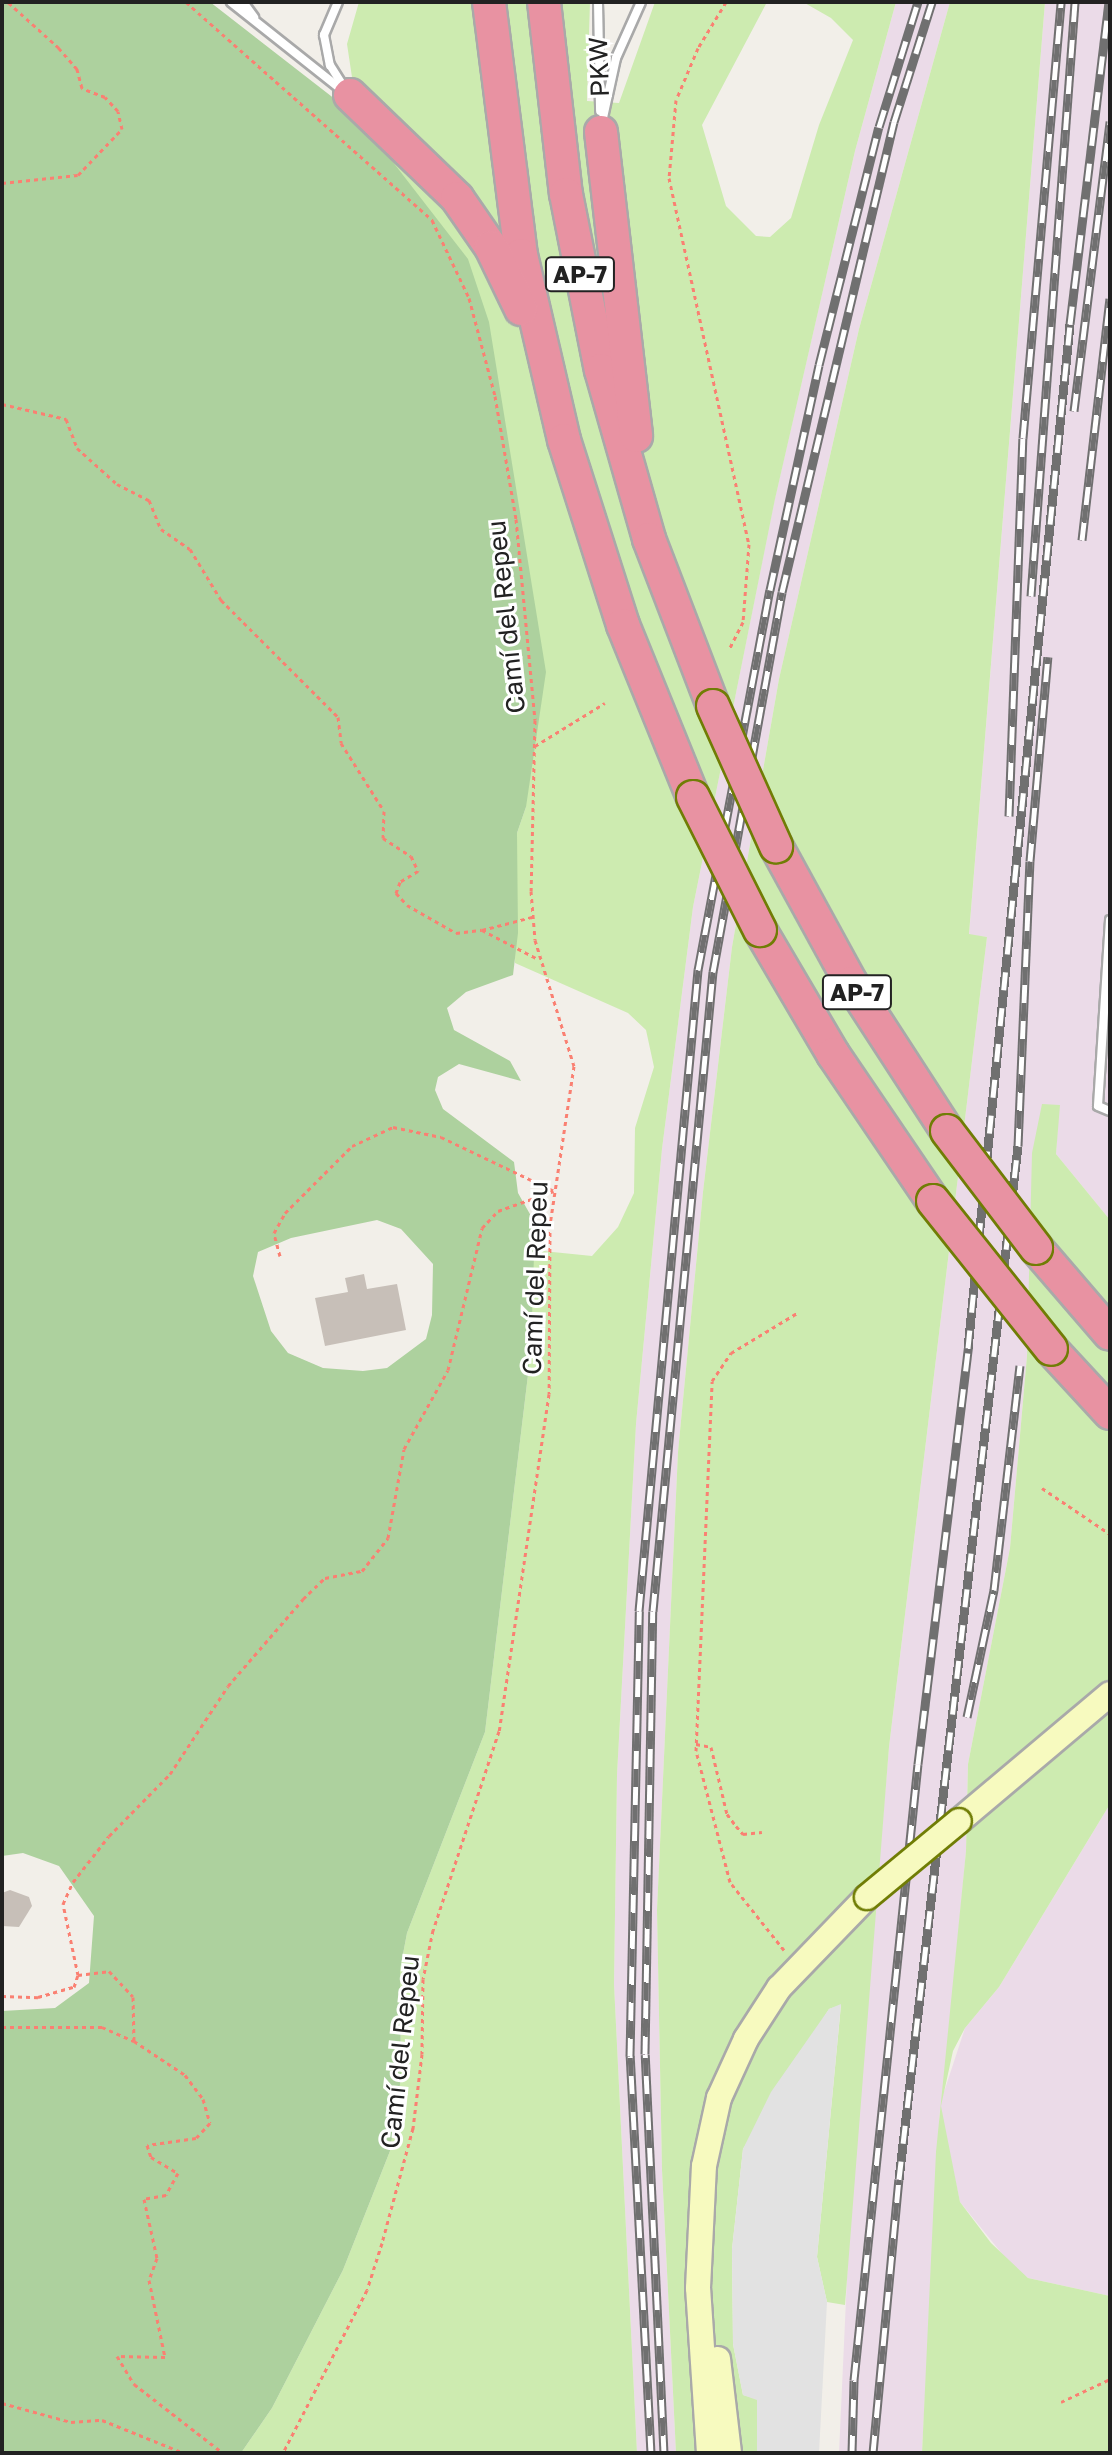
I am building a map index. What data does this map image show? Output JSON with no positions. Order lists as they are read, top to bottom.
{
  "streets": {
    "highway": ["AP-7"],
    "lane": ["PKW"],
    "path": ["Camí del Repeu"]
  }
}
